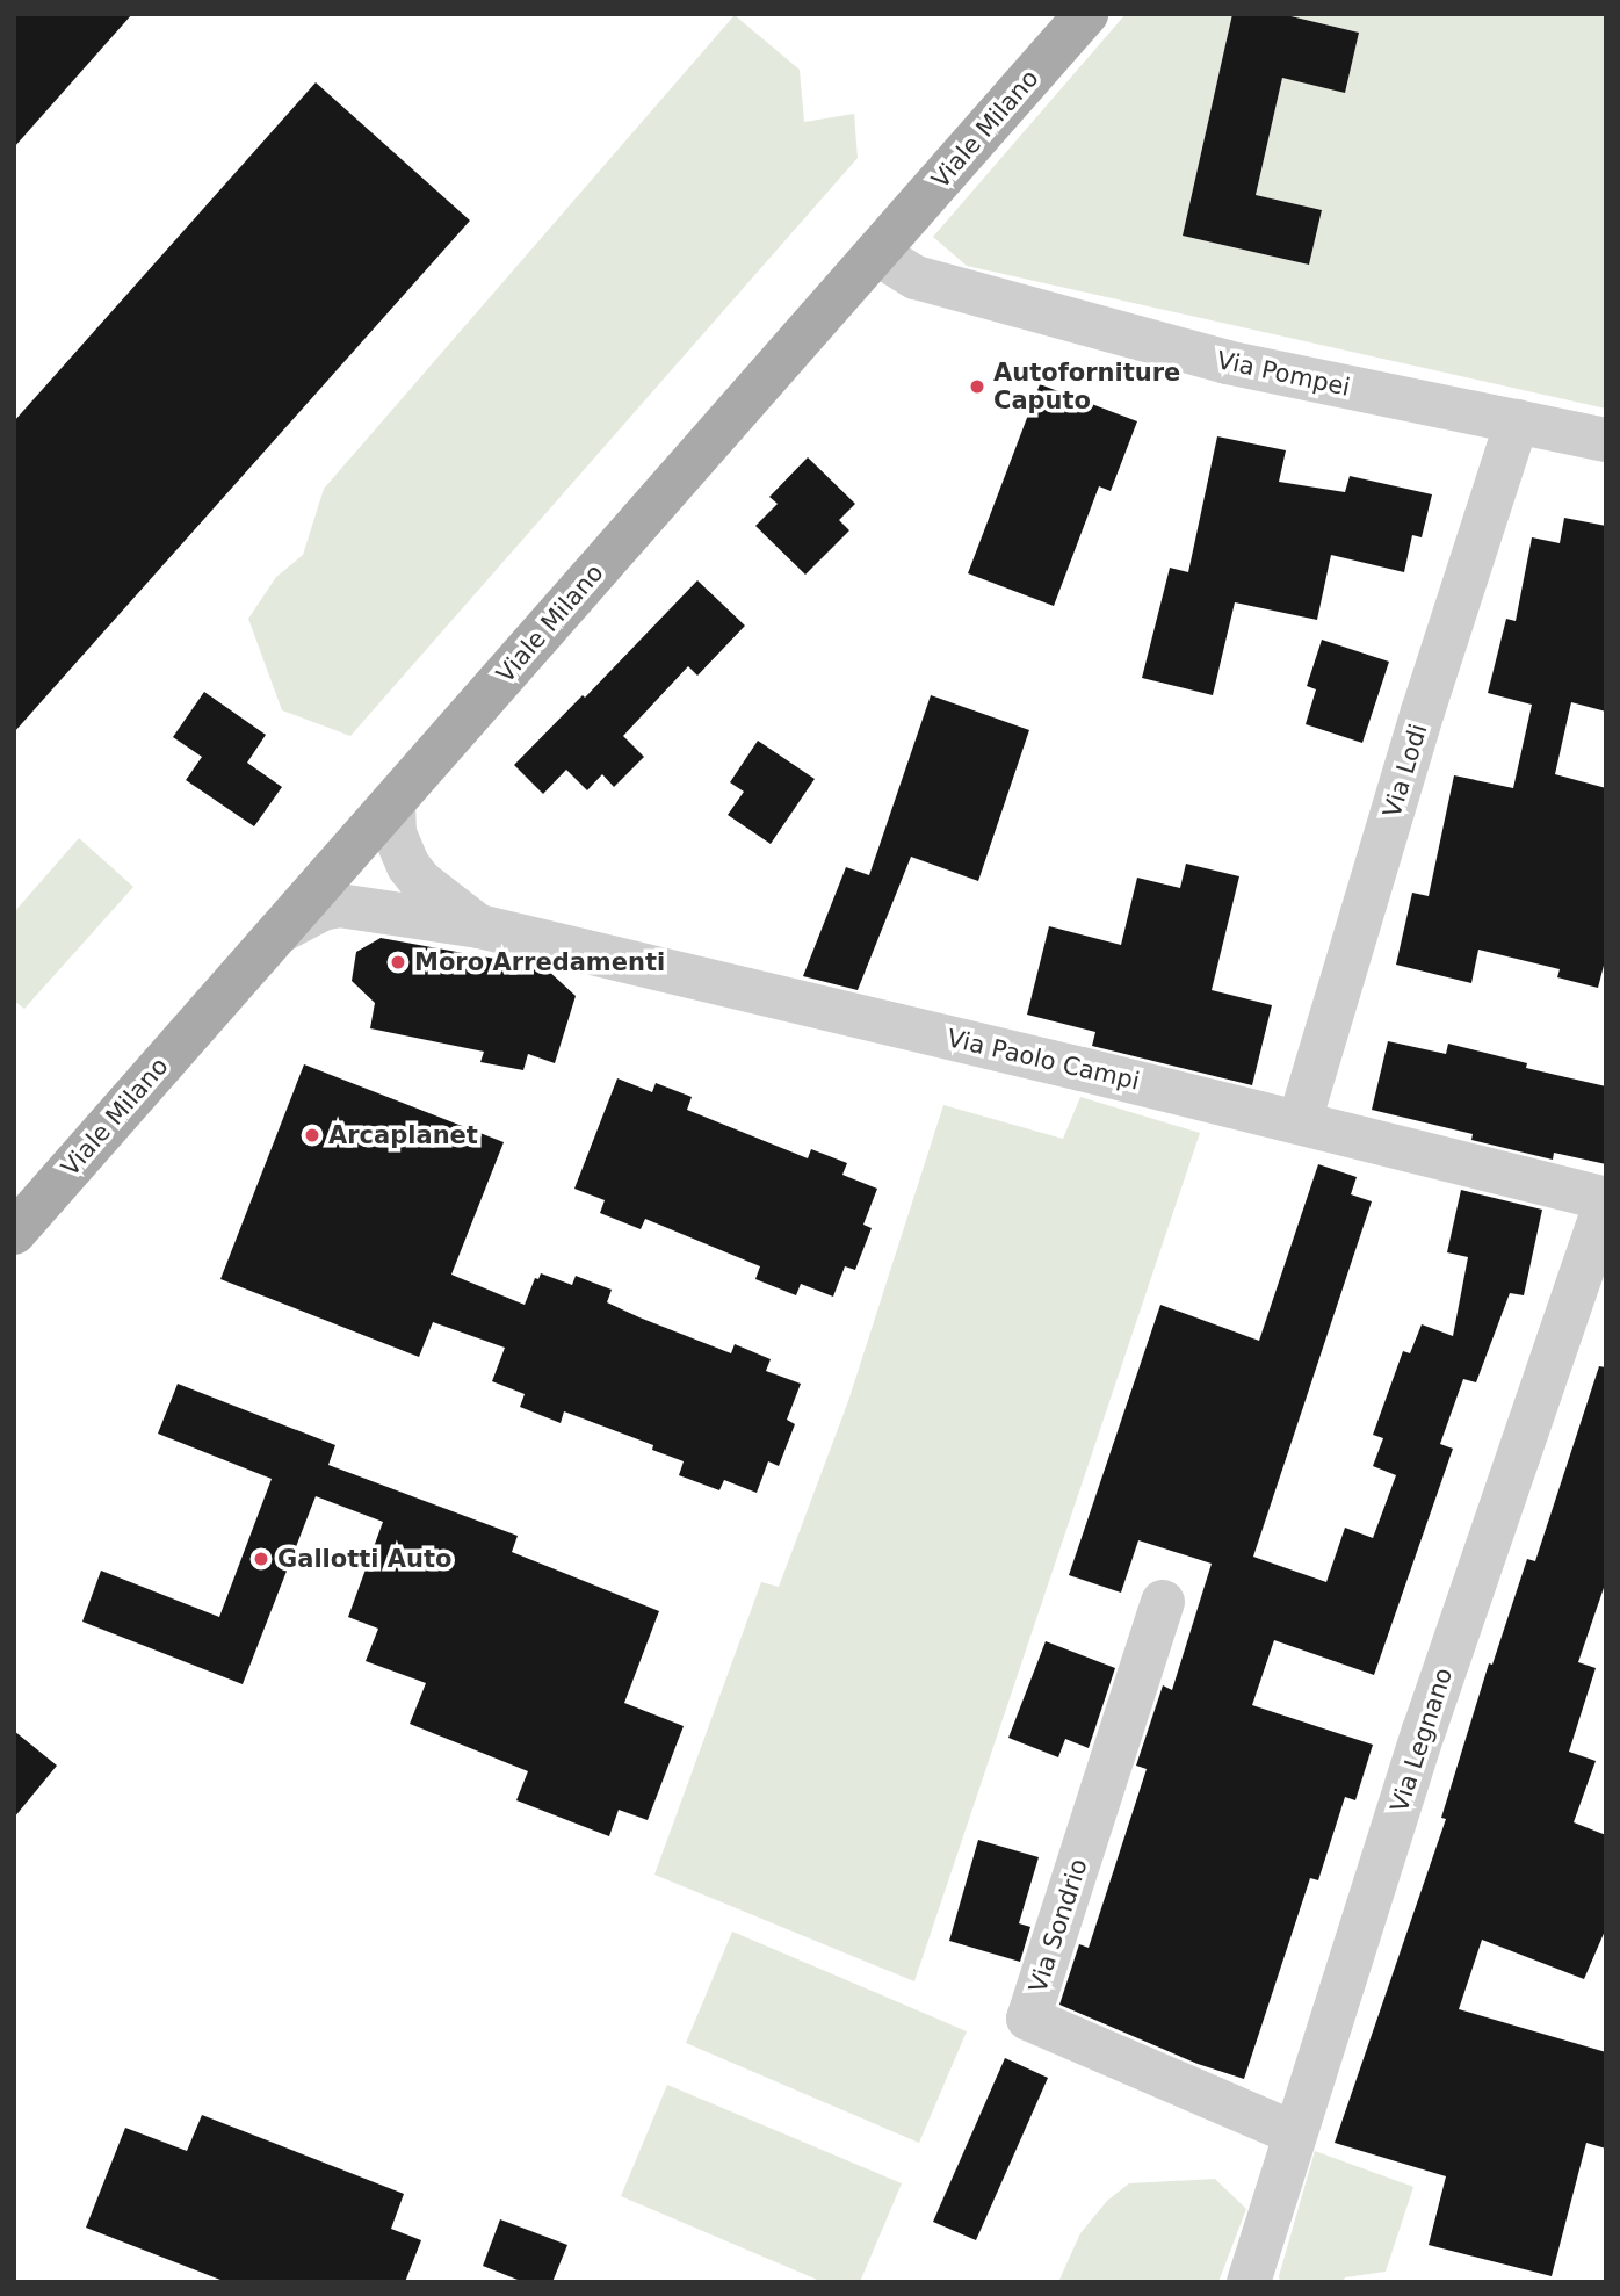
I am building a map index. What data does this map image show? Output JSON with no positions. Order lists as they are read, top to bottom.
{
  "streets": {
    "main road": ["Viale Milano"],
    "street": [
      "Via Pompei",
      "Via Lodi",
      "Via Paolo Campi",
      "Via Legnano",
      "Via Sondrio"
    ]
  },
  "crossings": [
    ["Viale Milano", "Via Pompei"],
    ["Viale Milano", "Via Paolo Campi"],
    ["Via Pompei", "Via Lodi"],
    ["Via Lodi", "Via Paolo Campi"],
    ["Via Paolo Campi", "Via Legnano"],
    ["Via Legnano", "Via Sondrio"]
  ],
  "places": [
    "Autoforniture Caputo",
    "Moro Arredamenti",
    "Arcaplanet",
    "Gallotti Auto"
  ]
}
